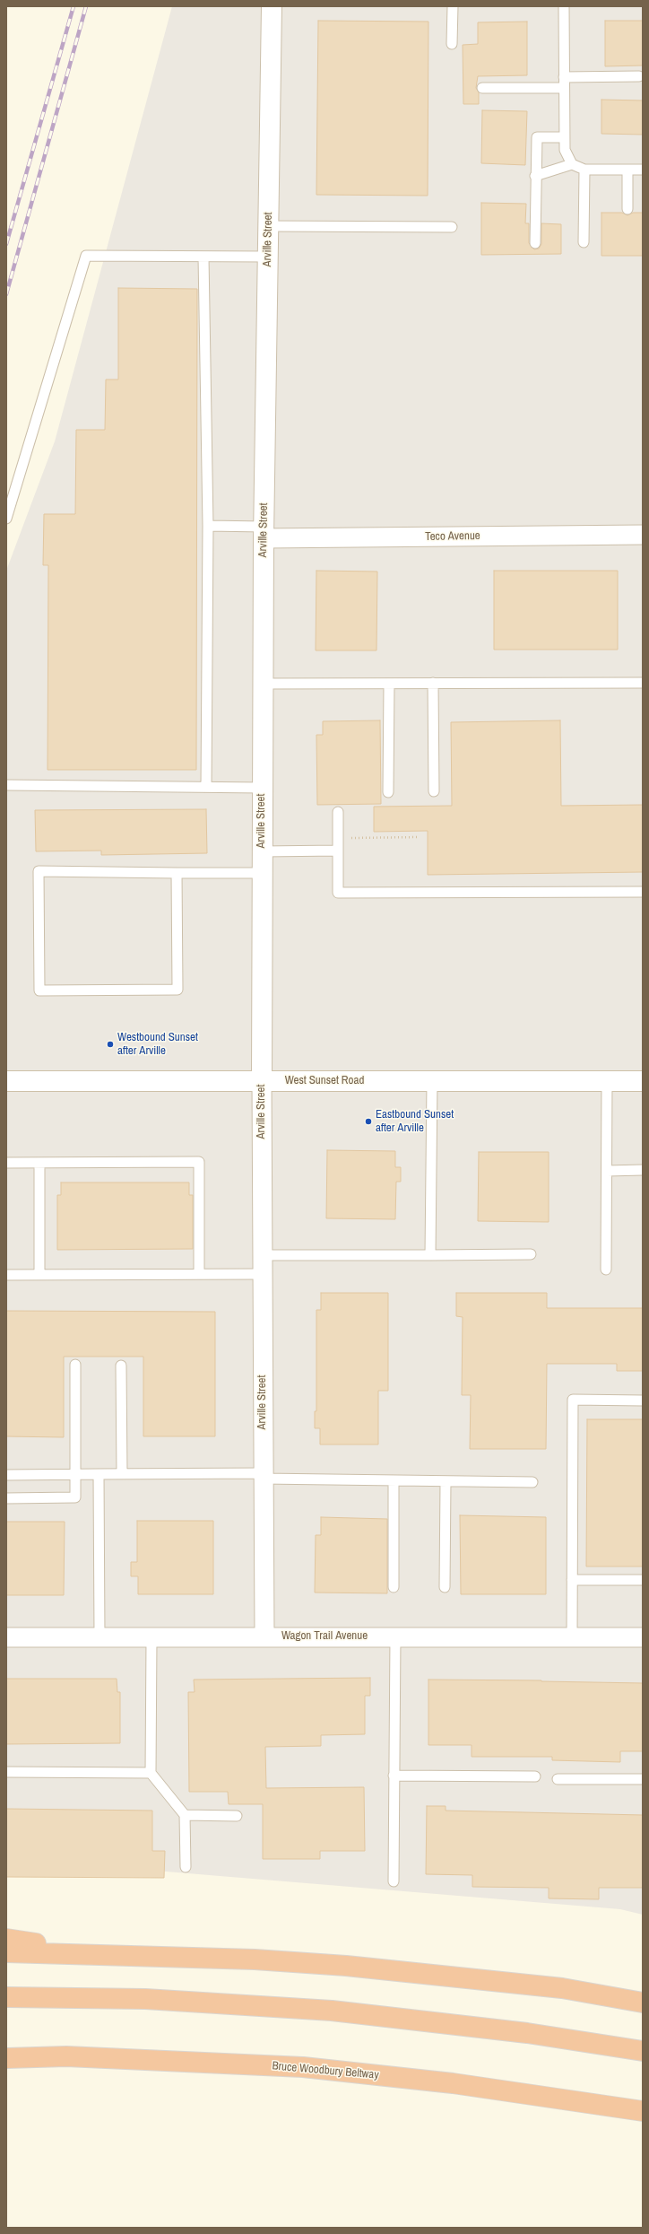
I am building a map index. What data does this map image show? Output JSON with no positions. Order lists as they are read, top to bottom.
{
  "streets": {
    "highway": ["Bruce Woodbury Beltway"],
    "street": [
      "Arville Street",
      "Teco Avenue",
      "West Sunset Road",
      "Wagon Trail Avenue"
    ]
  },
  "crossings": [
    ["Arville Street", "Teco Avenue"],
    ["Arville Street", "West Sunset Road"],
    ["Arville Street", "Wagon Trail Avenue"]
  ],
  "places": ["Westbound Sunset after Arville", "Eastbound Sunset after Arville"]
}
